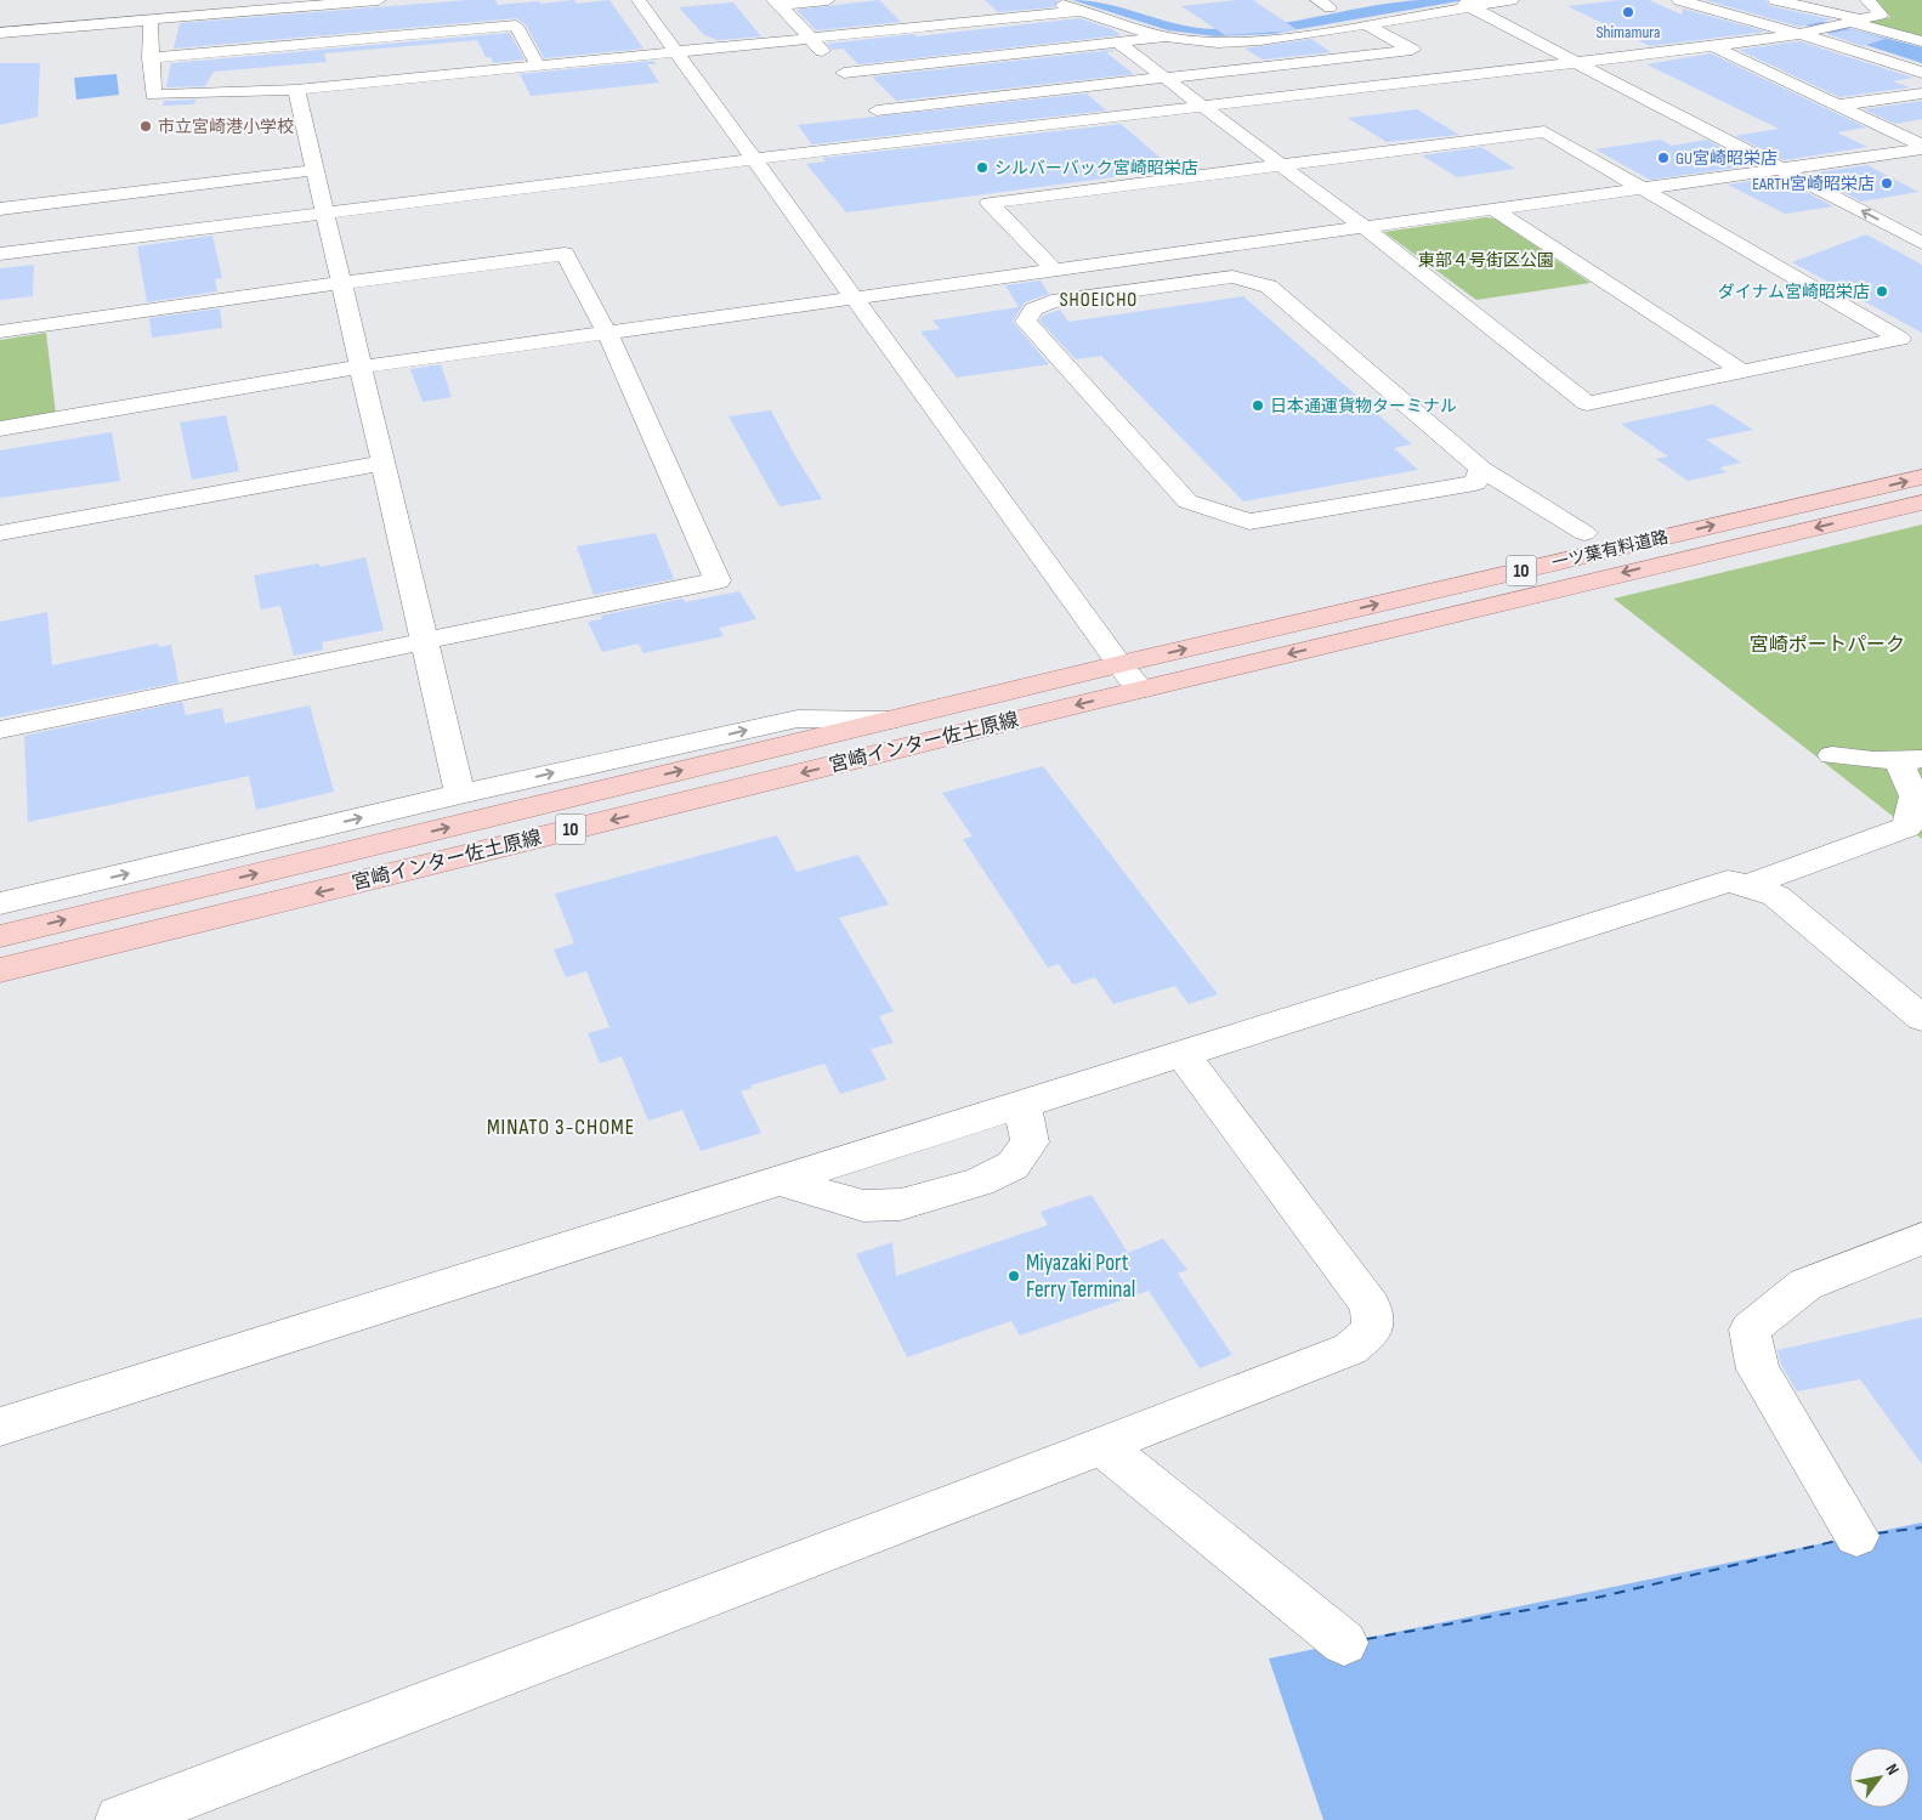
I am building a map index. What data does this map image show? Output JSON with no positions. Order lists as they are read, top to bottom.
{
  "streets": {
    "main road": ["一ツ葉有料道路", "10", "宮崎インター佐土原線"]
  },
  "crossings": [
    ["一ツ葉有料道路", "宮崎インター佐土原線"]
  ],
  "districts": ["SHOEICHO", "MINATO 3-CHOME"],
  "parks": ["東部４号街区公園", "宮崎ポートパーク"],
  "places": [
    "Shimamura",
    "市立宮崎港小学校",
    "GU宮崎昭栄店",
    "シルバーバック宮崎昭栄店",
    "EARTH宮崎昭栄店",
    "ダイナム宮崎昭栄店",
    "日本通運貨物ターミナル",
    "Miyazaki Port Ferry Terminal"
  ],
  "north": "top right"
}
